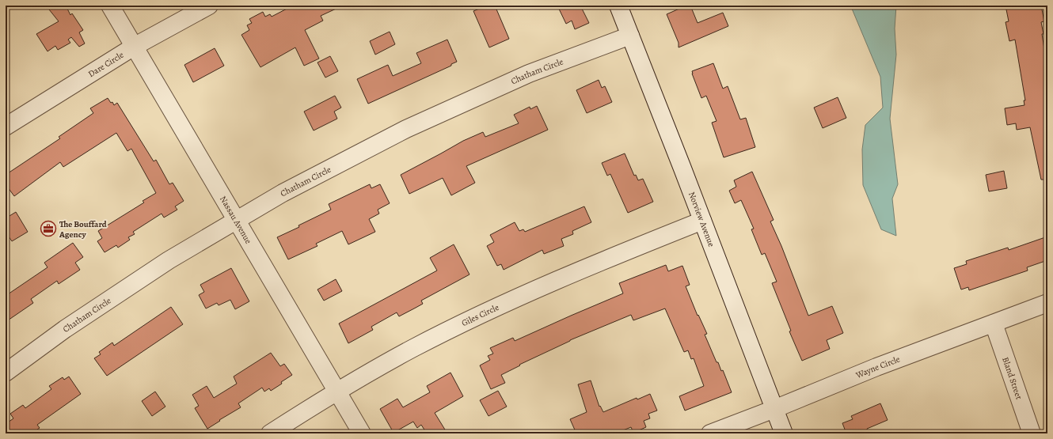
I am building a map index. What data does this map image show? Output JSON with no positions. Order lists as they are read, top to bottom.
{
  "streets": {
    "street": [
      "Dare Circle",
      "Chatham Circle",
      "Nassau Avenue",
      "Norview Avenue",
      "Giles Circle",
      "Wayne Circle",
      "Bland Street"
    ]
  },
  "crossings": [
    ["Dare Circle", "Nassau Avenue"],
    ["Chatham Circle", "Nassau Avenue"],
    ["Chatham Circle", "Norview Avenue"],
    ["Nassau Avenue", "Giles Circle"],
    ["Norview Avenue", "Giles Circle"],
    ["Norview Avenue", "Wayne Circle"],
    ["Wayne Circle", "Bland Street"]
  ],
  "places": {
    "office": ["The Bouffard Agency"]
  }
}
